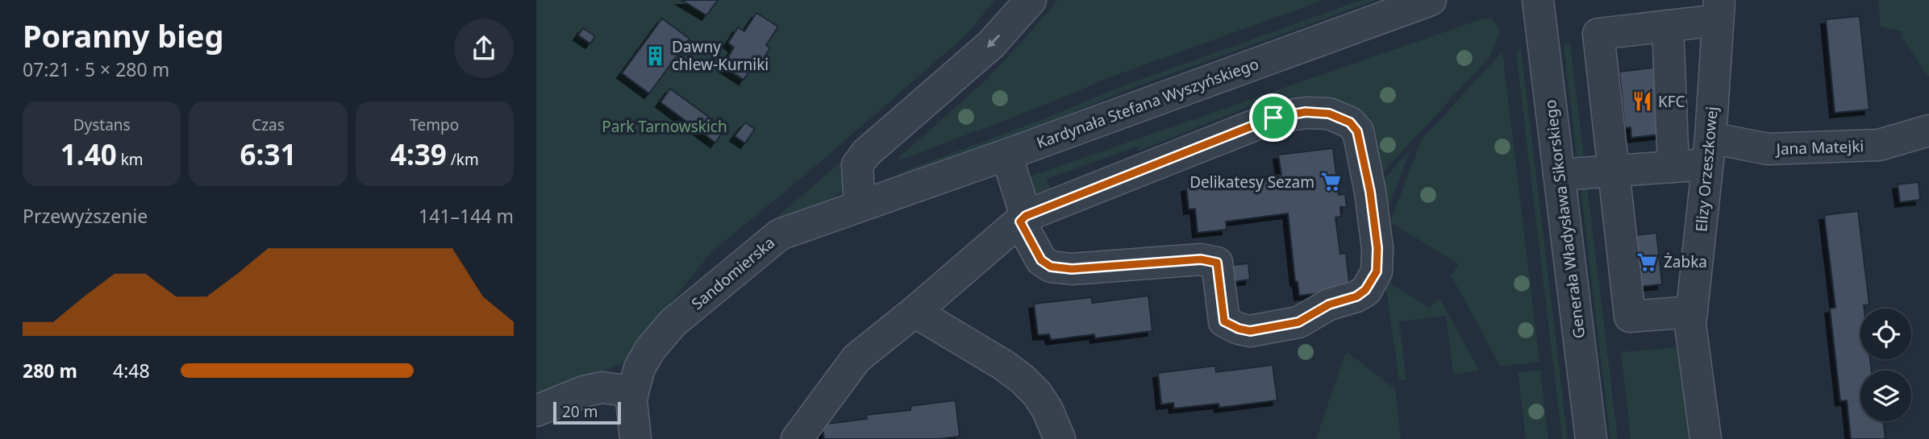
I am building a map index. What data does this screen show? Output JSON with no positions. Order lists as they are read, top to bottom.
{
  "streets": {
    "street": [
      "Kardynała Stefana Wyszyńskiego",
      "Jana Matejki",
      "Elizy Orzeszkowej",
      "Generała Władysława Sikorskiego",
      "Sandomierska"
    ]
  },
  "crossings": [
    ["Kardynała Stefana Wyszyńskiego", "Sandomierska"],
    ["Jana Matejki", "Elizy Orzeszkowej"],
    ["Jana Matejki", "Generała Władysława Sikorskiego"]
  ],
  "parks": ["Park Tarnowskich"],
  "places": {
    "building": ["Dawny chlew-Kurniki"],
    "restaurant": ["KFC"],
    "supermarket": ["Delikatesy Sezam", "Żabka"]
  },
  "scale_bar": "20 m",
  "page": {
    "heading": ["Poranny bieg", "07:21 · 5 × 280 m"],
    "stats": [
      ["Dystans", "1.40 km"],
      ["Czas", "6:31"],
      ["Tempo", "4:39 /km"]
    ],
    "chart": ["Przewyższenie", "141–144 m"],
    "list": [
      {
        "name": "280 m",
        "note": "4:48"
      }
    ],
    "scale": "20 m"
  }
}
